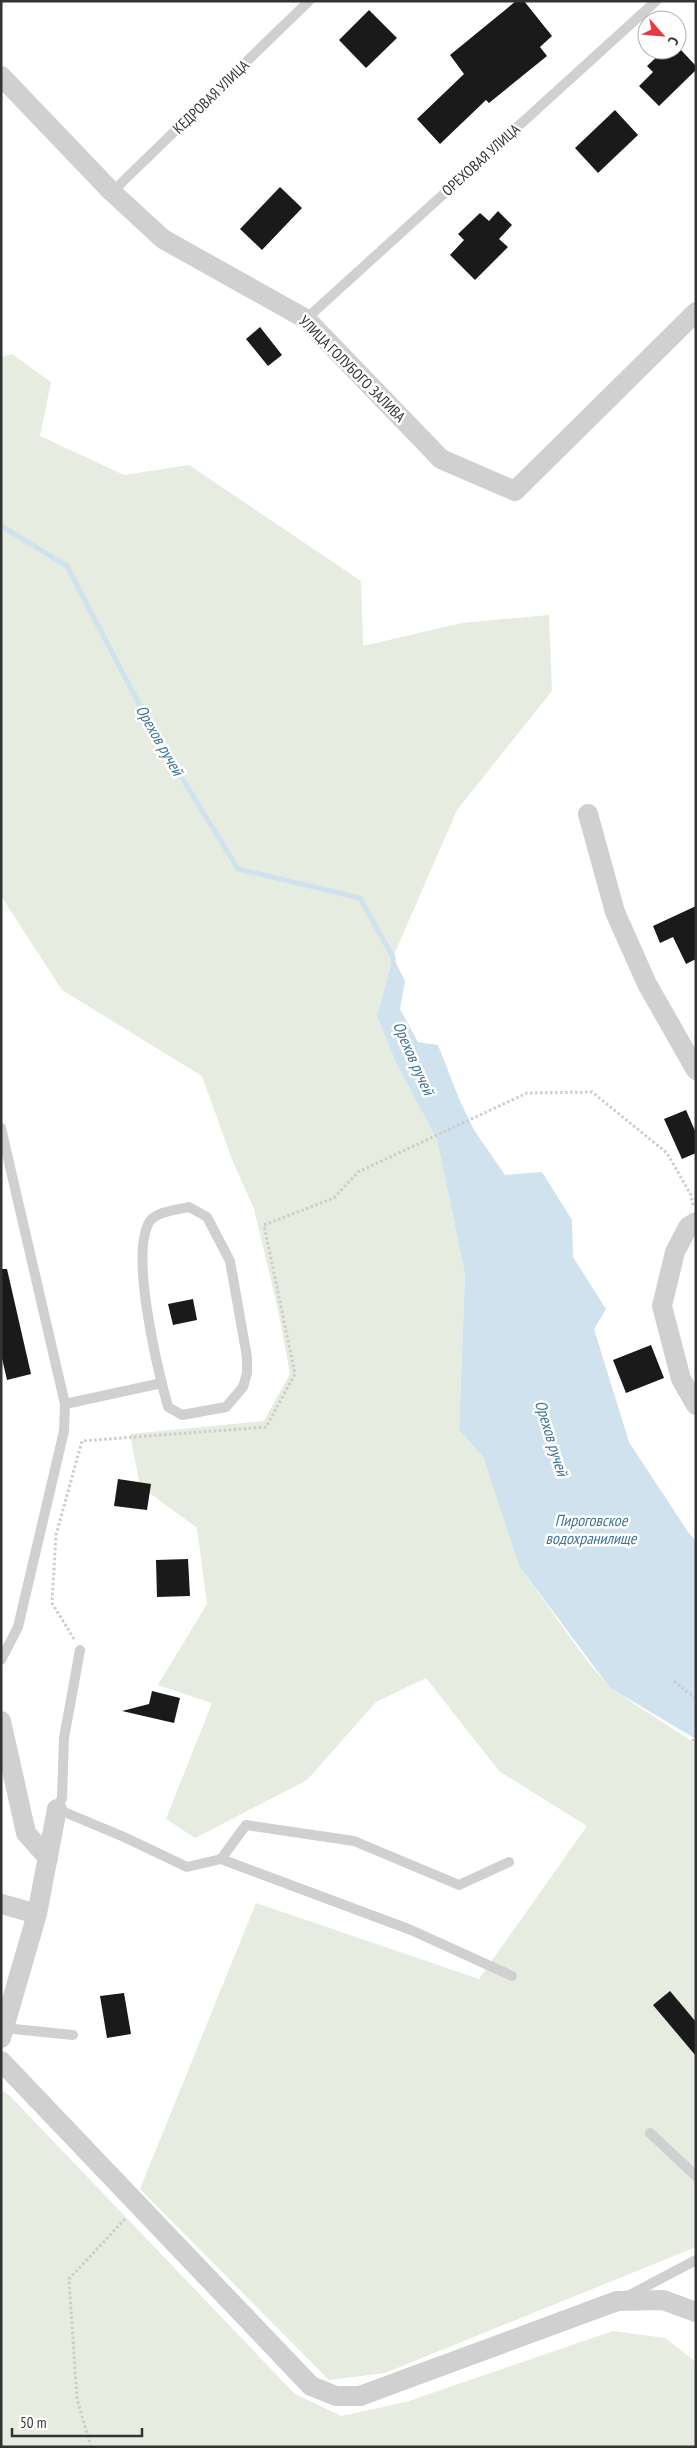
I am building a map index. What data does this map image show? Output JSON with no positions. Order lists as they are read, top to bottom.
{
  "streets": {
    "street": ["УЛИЦА ГОЛУБОГО ЗАЛИВА"],
    "lane": ["КЕДРОВАЯ УЛИЦА", "ОРЕХОВАЯ УЛИЦА"]
  },
  "crossings": [
    ["КЕДРОВАЯ УЛИЦА", "УЛИЦА ГОЛУБОГО ЗАЛИВА"],
    ["ОРЕХОВАЯ УЛИЦА", "УЛИЦА ГОЛУБОГО ЗАЛИВА"]
  ],
  "water": ["Орехов ручей", "Пироговское водохранилище"],
  "scale_bar": "50 m",
  "north": "bottom right"
}
